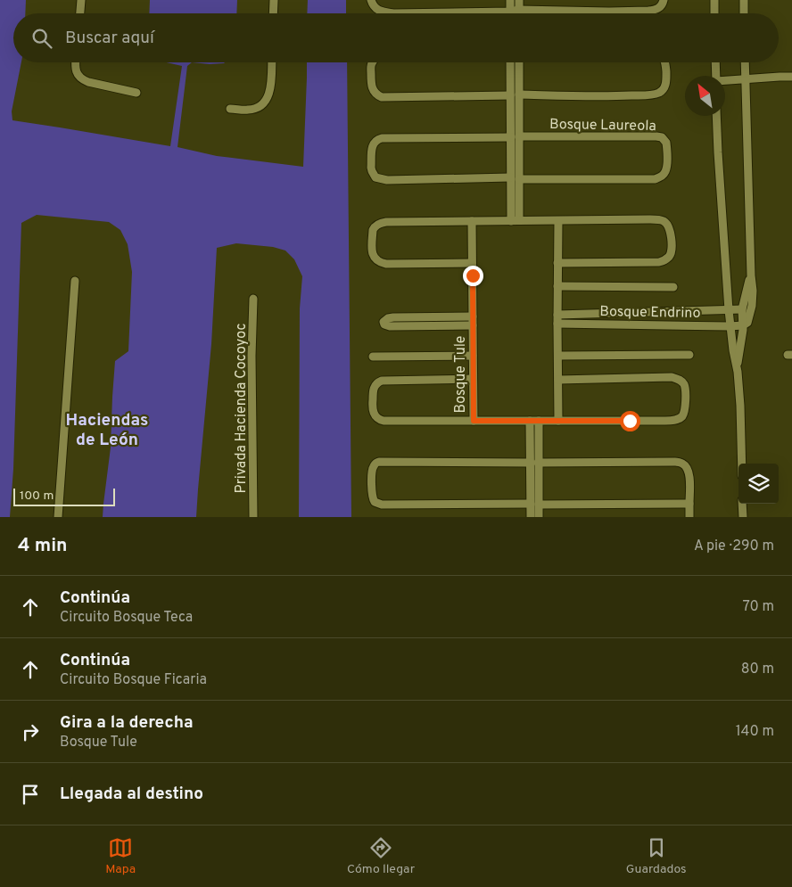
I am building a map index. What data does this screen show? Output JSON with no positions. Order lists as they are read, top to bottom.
{
  "streets": {
    "street": [
      "Bosque Laureola",
      "Bosque Endrino",
      "Bosque Tule",
      "Privada Hacienda Cocoyoc"
    ]
  },
  "districts": ["Haciendas de León"],
  "scale_bar": "100 m",
  "north": "top left",
  "page": {
    "search": "Buscar aquí",
    "scale": "100 m",
    "heading": ["4 min", "A pie · 290 m"],
    "list": [
      ["Continúa", "Circuito Bosque Teca", "70 m"],
      ["Continúa", "Circuito Bosque Ficaria", "80 m"],
      ["Gira a la derecha", "Bosque Tule", "140 m"],
      "Llegada al destino"
    ],
    "nav": ["Mapa", "Cómo llegar", "Guardados"]
  }
}
